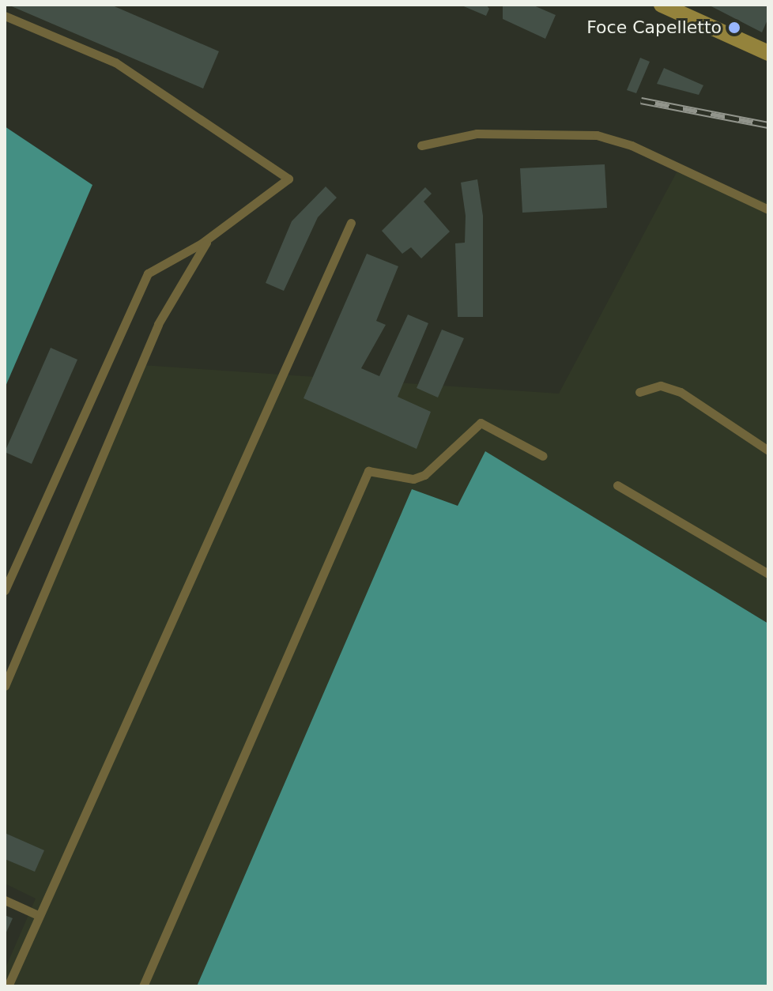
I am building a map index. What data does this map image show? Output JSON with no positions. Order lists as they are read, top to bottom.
{
  "places": ["Foce Capelletto"]
}
